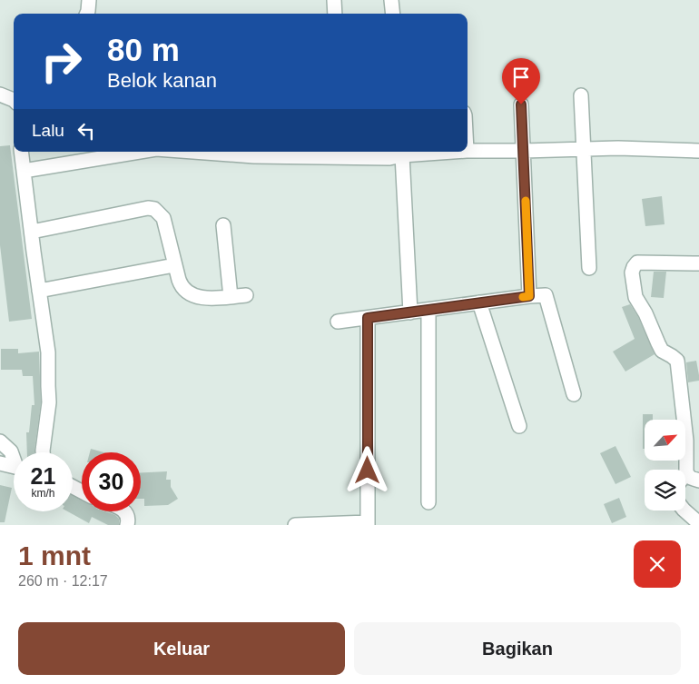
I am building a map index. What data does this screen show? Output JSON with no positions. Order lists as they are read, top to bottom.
{
  "north": "top right",
  "page": {
    "turn": ["80 m", "Belok kanan"],
    "then": "Lalu",
    "speed": "21 km/h",
    "limit": "30",
    "heading": ["1 mnt", "260 m · 12:17"],
    "buttons": ["Keluar", "Bagikan"]
  }
}
